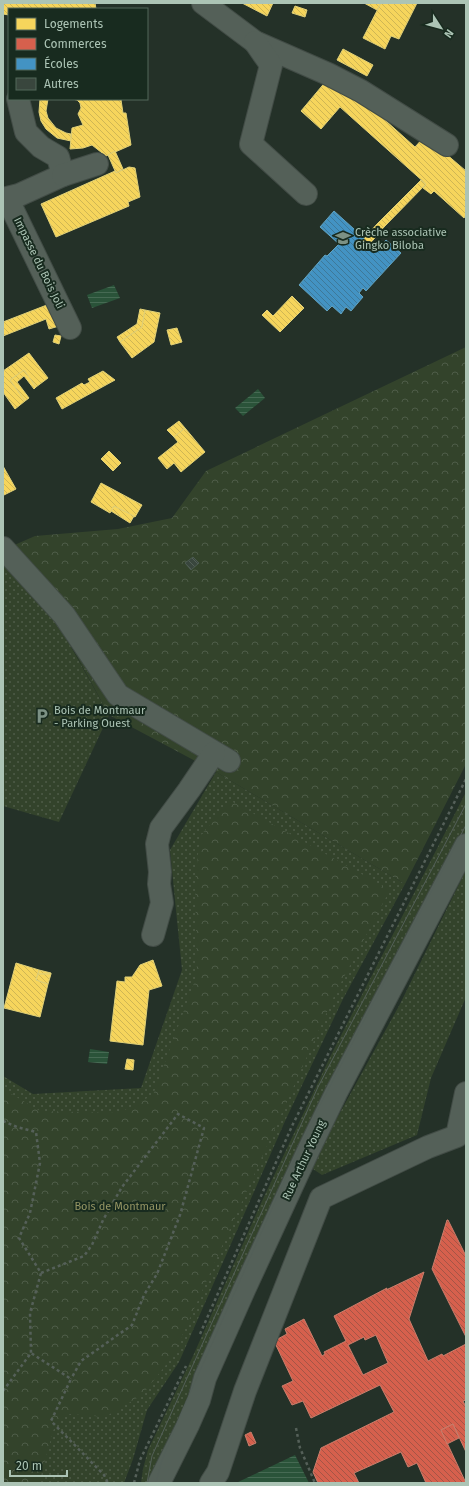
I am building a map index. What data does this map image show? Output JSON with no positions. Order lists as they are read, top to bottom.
{
  "streets": {
    "street": ["Impasse du Bois Joli", "Rue Arthur Young"]
  },
  "parks": ["Bois de Montmaur"],
  "places": {
    "school or university": ["Crèche associative Gingko Biloba"],
    "parking": ["Bois de Montmaur - Parking Ouest"]
  },
  "legend": [
    "Logements",
    "Commerces",
    "Écoles",
    "Autres"
  ],
  "scale_bar": "20 m",
  "north": "bottom right"
}
